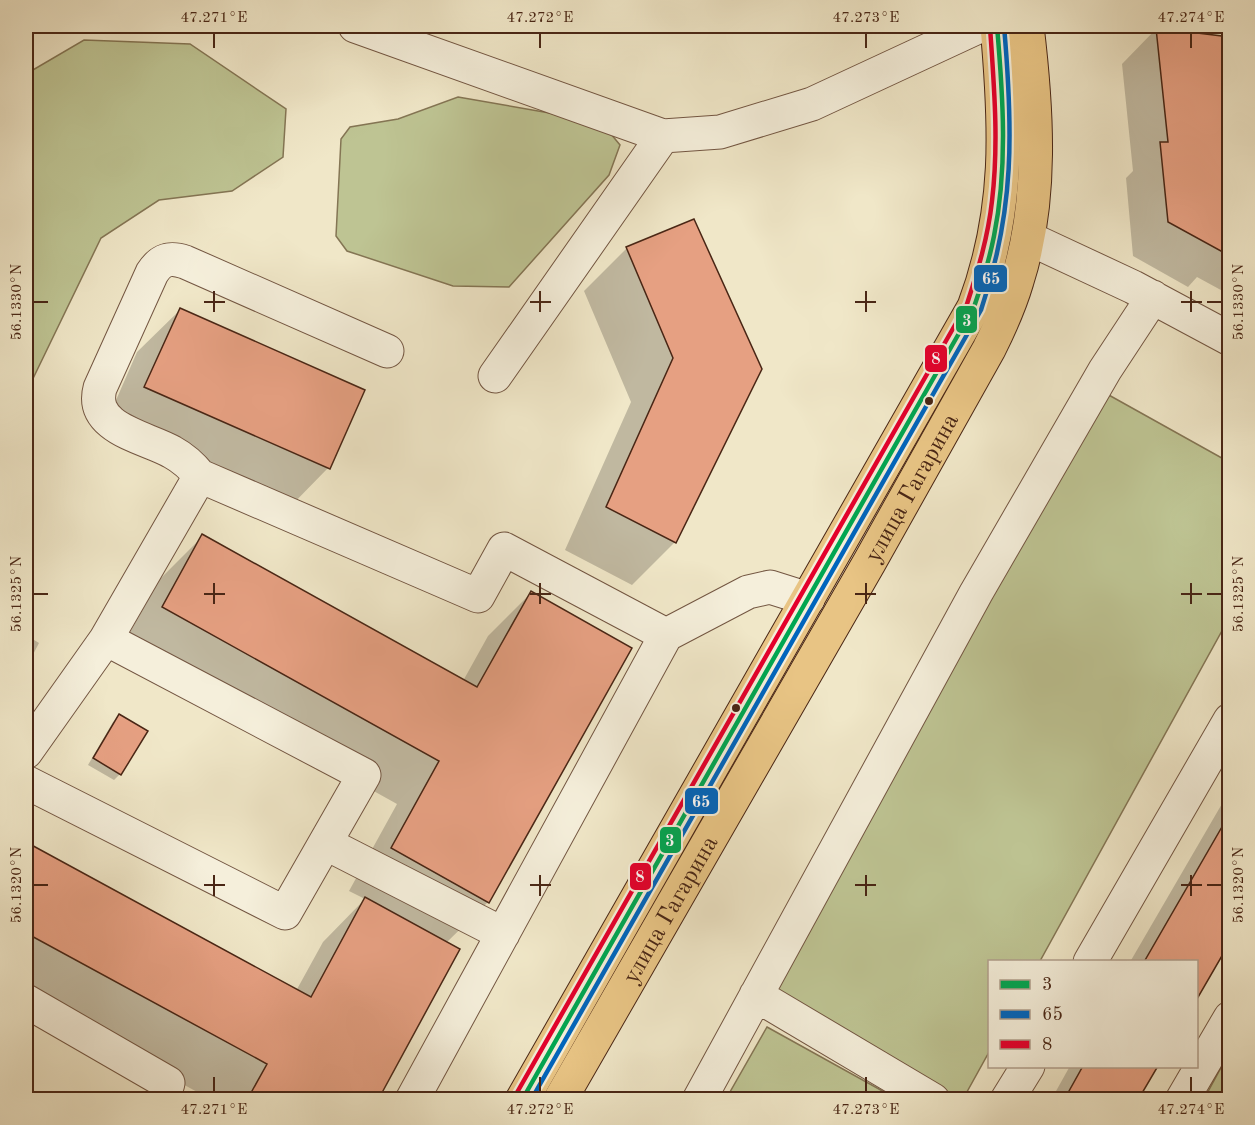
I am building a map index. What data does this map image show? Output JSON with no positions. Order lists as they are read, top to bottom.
{
  "streets": {
    "main road": ["улица Гагарина"]
  },
  "lines": ["transit line 3", "transit line 65", "transit line 8"],
  "legend": ["3", "65", "8"],
  "coordinates": [
    "47.271°E",
    "47.272°E",
    "47.273°E",
    "47.274°E",
    "56.1330°N",
    "56.1325°N",
    "56.1320°N"
  ]
}
